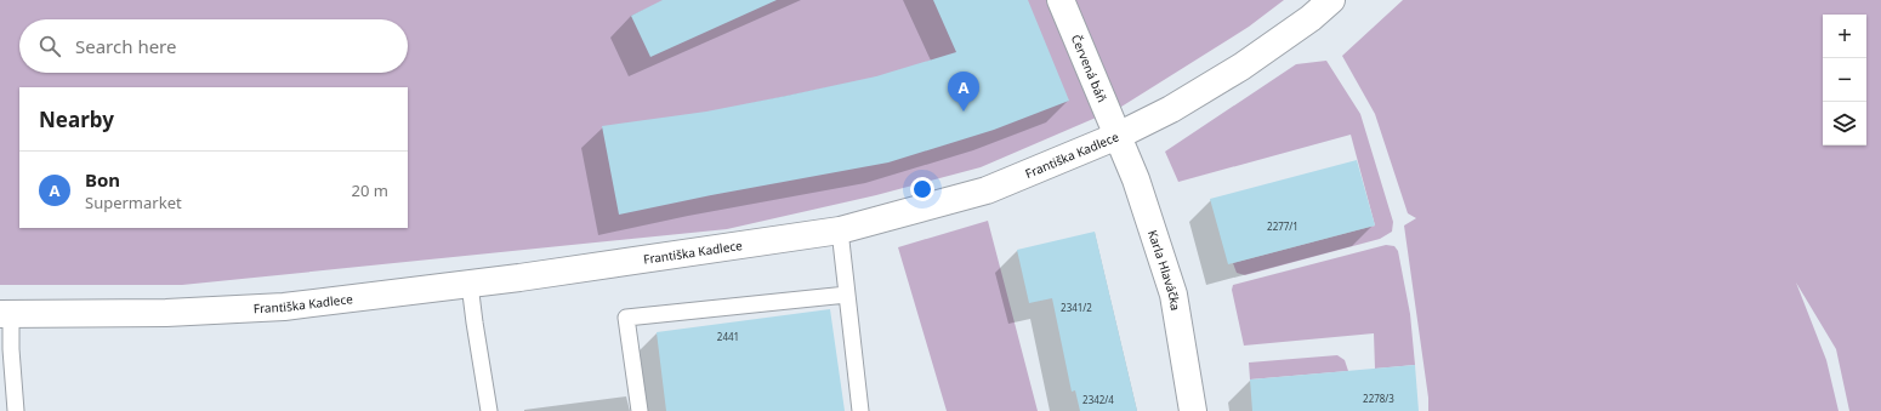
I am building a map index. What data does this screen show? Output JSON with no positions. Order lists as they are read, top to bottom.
{
  "streets": {
    "street": ["Červená báň", "Františka Kadlece", "Karla Hlaváčka"]
  },
  "crossings": [
    ["Červená báň", "Františka Kadlece"],
    ["Červená báň", "Karla Hlaváčka"],
    ["Františka Kadlece", "Karla Hlaváčka"]
  ],
  "house_numbers": [
    "2277/1",
    "2341/2",
    "2441",
    "2278/3",
    "2342/4"
  ],
  "page": {
    "map_buttons": ["+", "−"],
    "search": "Search here",
    "pins": "A",
    "heading": "Nearby",
    "list": [
      {
        "mark": "A",
        "name": "Bon",
        "note": "Supermarket",
        "value": "20 m"
      }
    ]
  }
}
